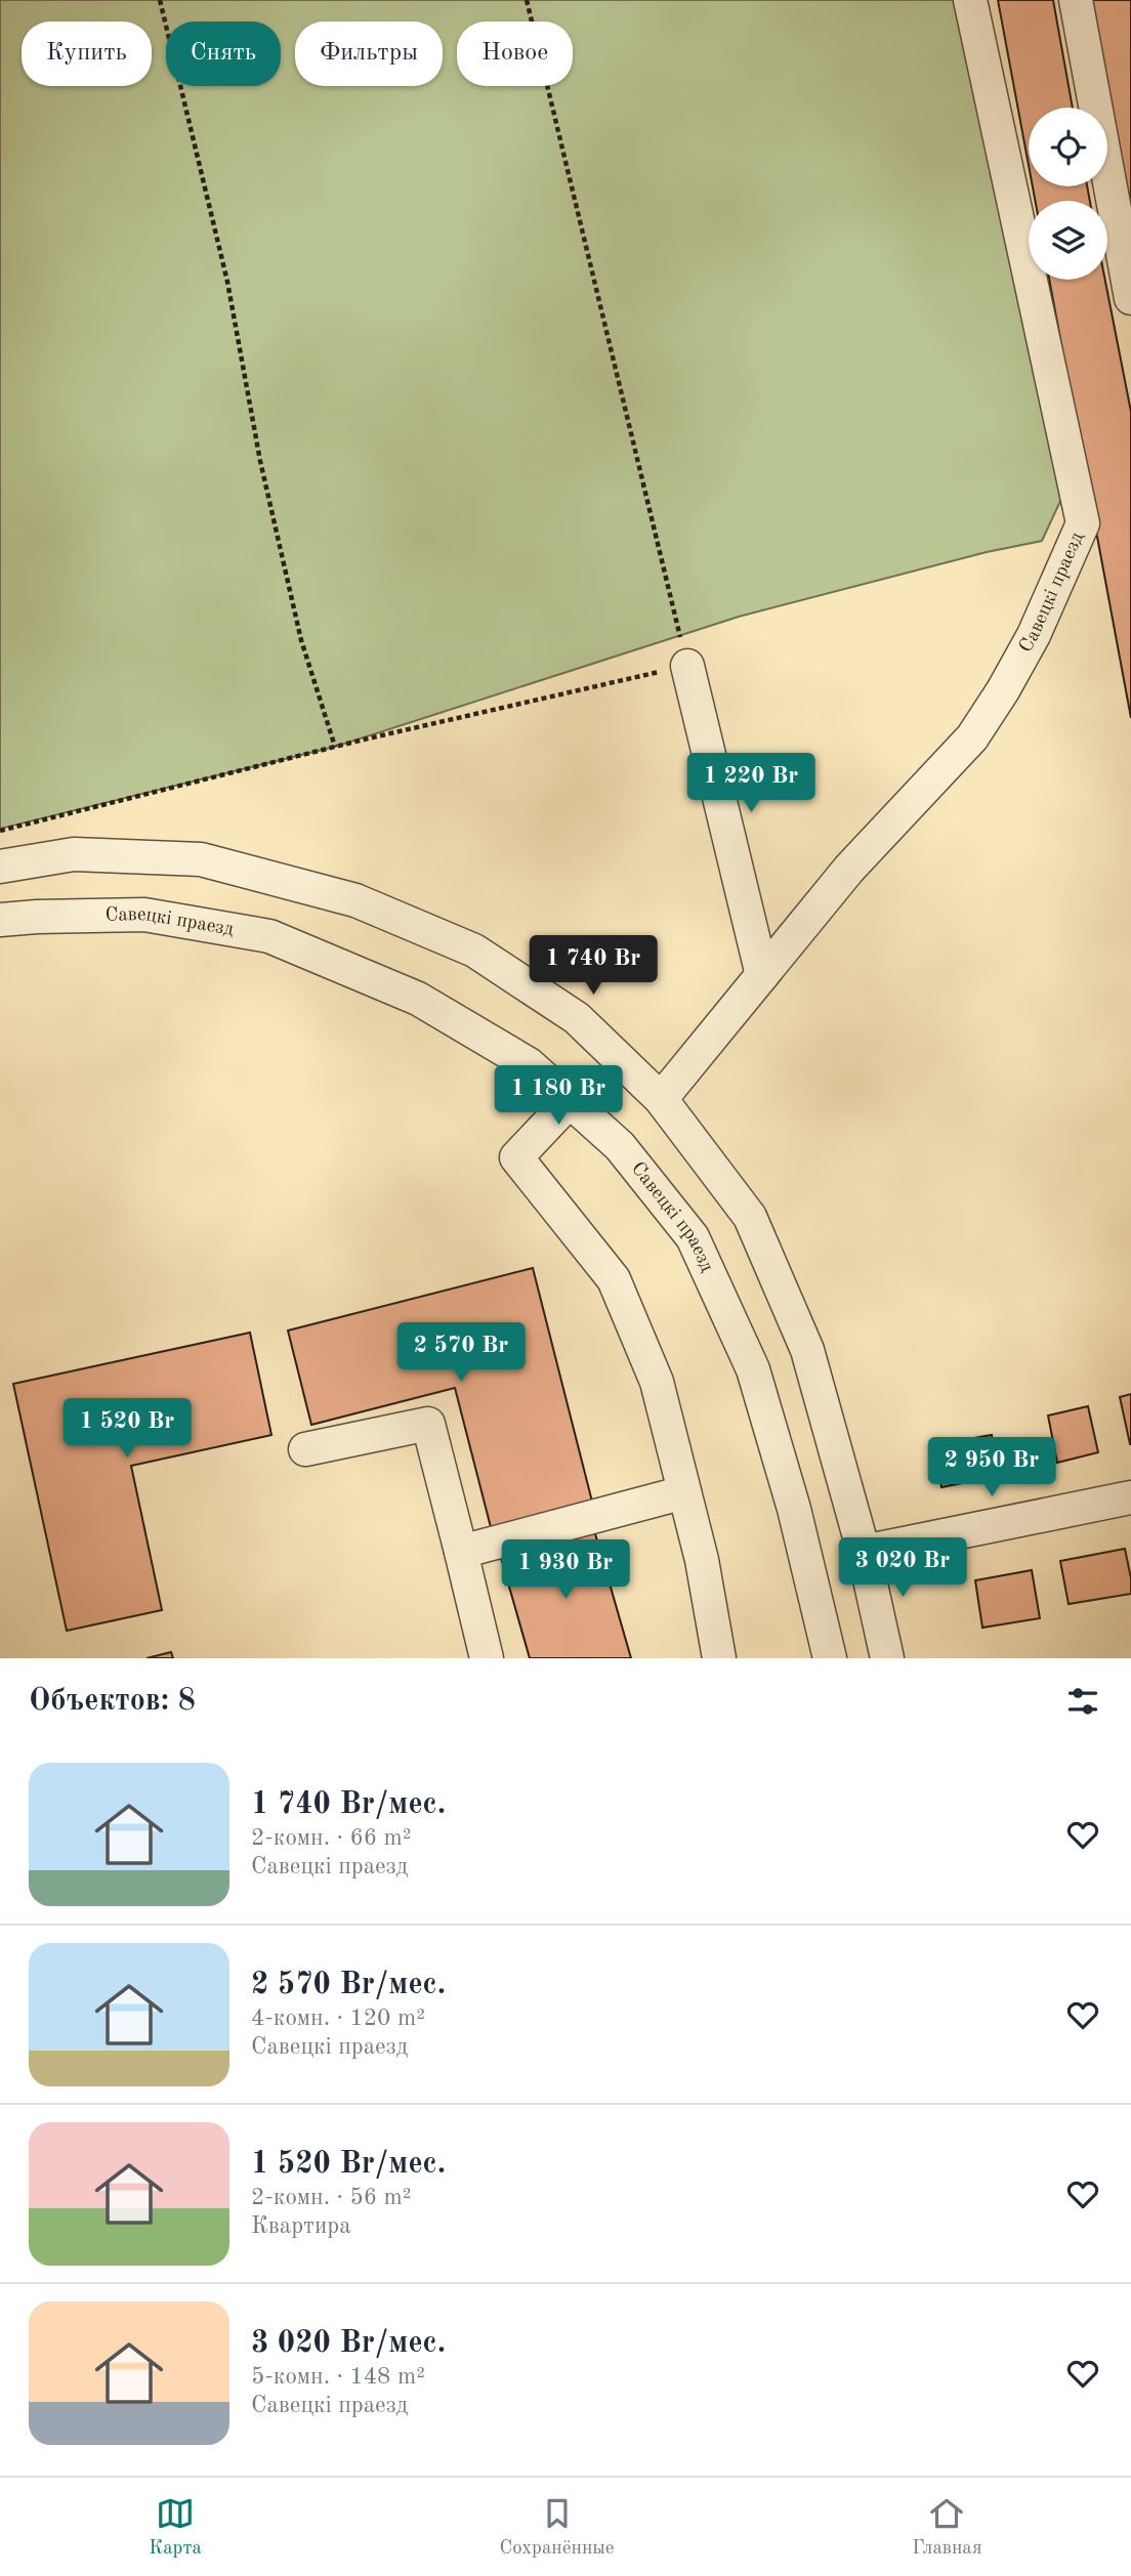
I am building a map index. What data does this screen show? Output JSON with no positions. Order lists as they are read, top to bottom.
{
  "streets": {
    "street": ["Савецкі праезд"]
  },
  "page": {
    "chip": [
      "Купить",
      "Снять",
      "Фильтры",
      "Новое"
    ],
    "price": [
      "1 220 Br",
      "1 740 Br",
      "1 180 Br",
      "2 570 Br",
      "1 520 Br",
      "2 950 Br",
      "3 020 Br",
      "1 930 Br"
    ],
    "heading": "Объектов: 8",
    "list": [
      {
        "name": "1 740 Br/мес.",
        "note": "2-комн. · 66 m² · Савецкі праезд"
      },
      {
        "name": "2 570 Br/мес.",
        "note": "4-комн. · 120 m² · Савецкі праезд"
      },
      {
        "name": "1 520 Br/мес.",
        "note": "2-комн. · 56 m² · Квартира"
      },
      {
        "name": "3 020 Br/мес.",
        "note": "5-комн. · 148 m² · Савецкі праезд"
      }
    ],
    "tabs": ["Карта", "Сохранённые", "Главная"]
  }
}
